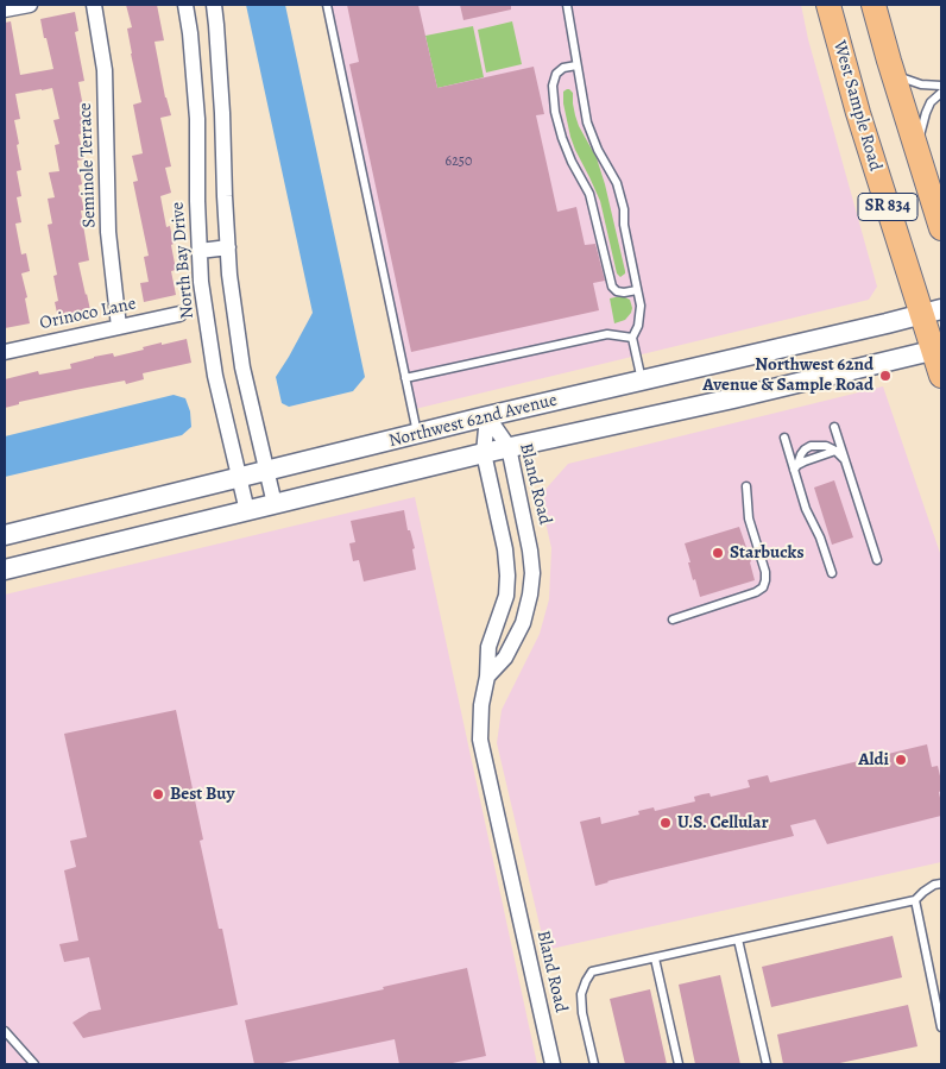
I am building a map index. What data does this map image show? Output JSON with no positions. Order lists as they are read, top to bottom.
{
  "streets": {
    "main road": ["West Sample Road", "SR 834"],
    "street": [
      "Seminole Terrace",
      "North Bay Drive",
      "Orinoco Lane",
      "Northwest 62nd Avenue",
      "Bland Road"
    ]
  },
  "crossings": [
    ["West Sample Road", "Northwest 62nd Avenue"],
    ["Seminole Terrace", "Orinoco Lane"],
    ["North Bay Drive", "Northwest 62nd Avenue"],
    ["Northwest 62nd Avenue", "Bland Road"]
  ],
  "places": [
    "Northwest 62nd Avenue & Sample Road",
    "Starbucks",
    "Aldi",
    "Best Buy",
    "U.S. Cellular"
  ],
  "house_numbers": ["6250"]
}
